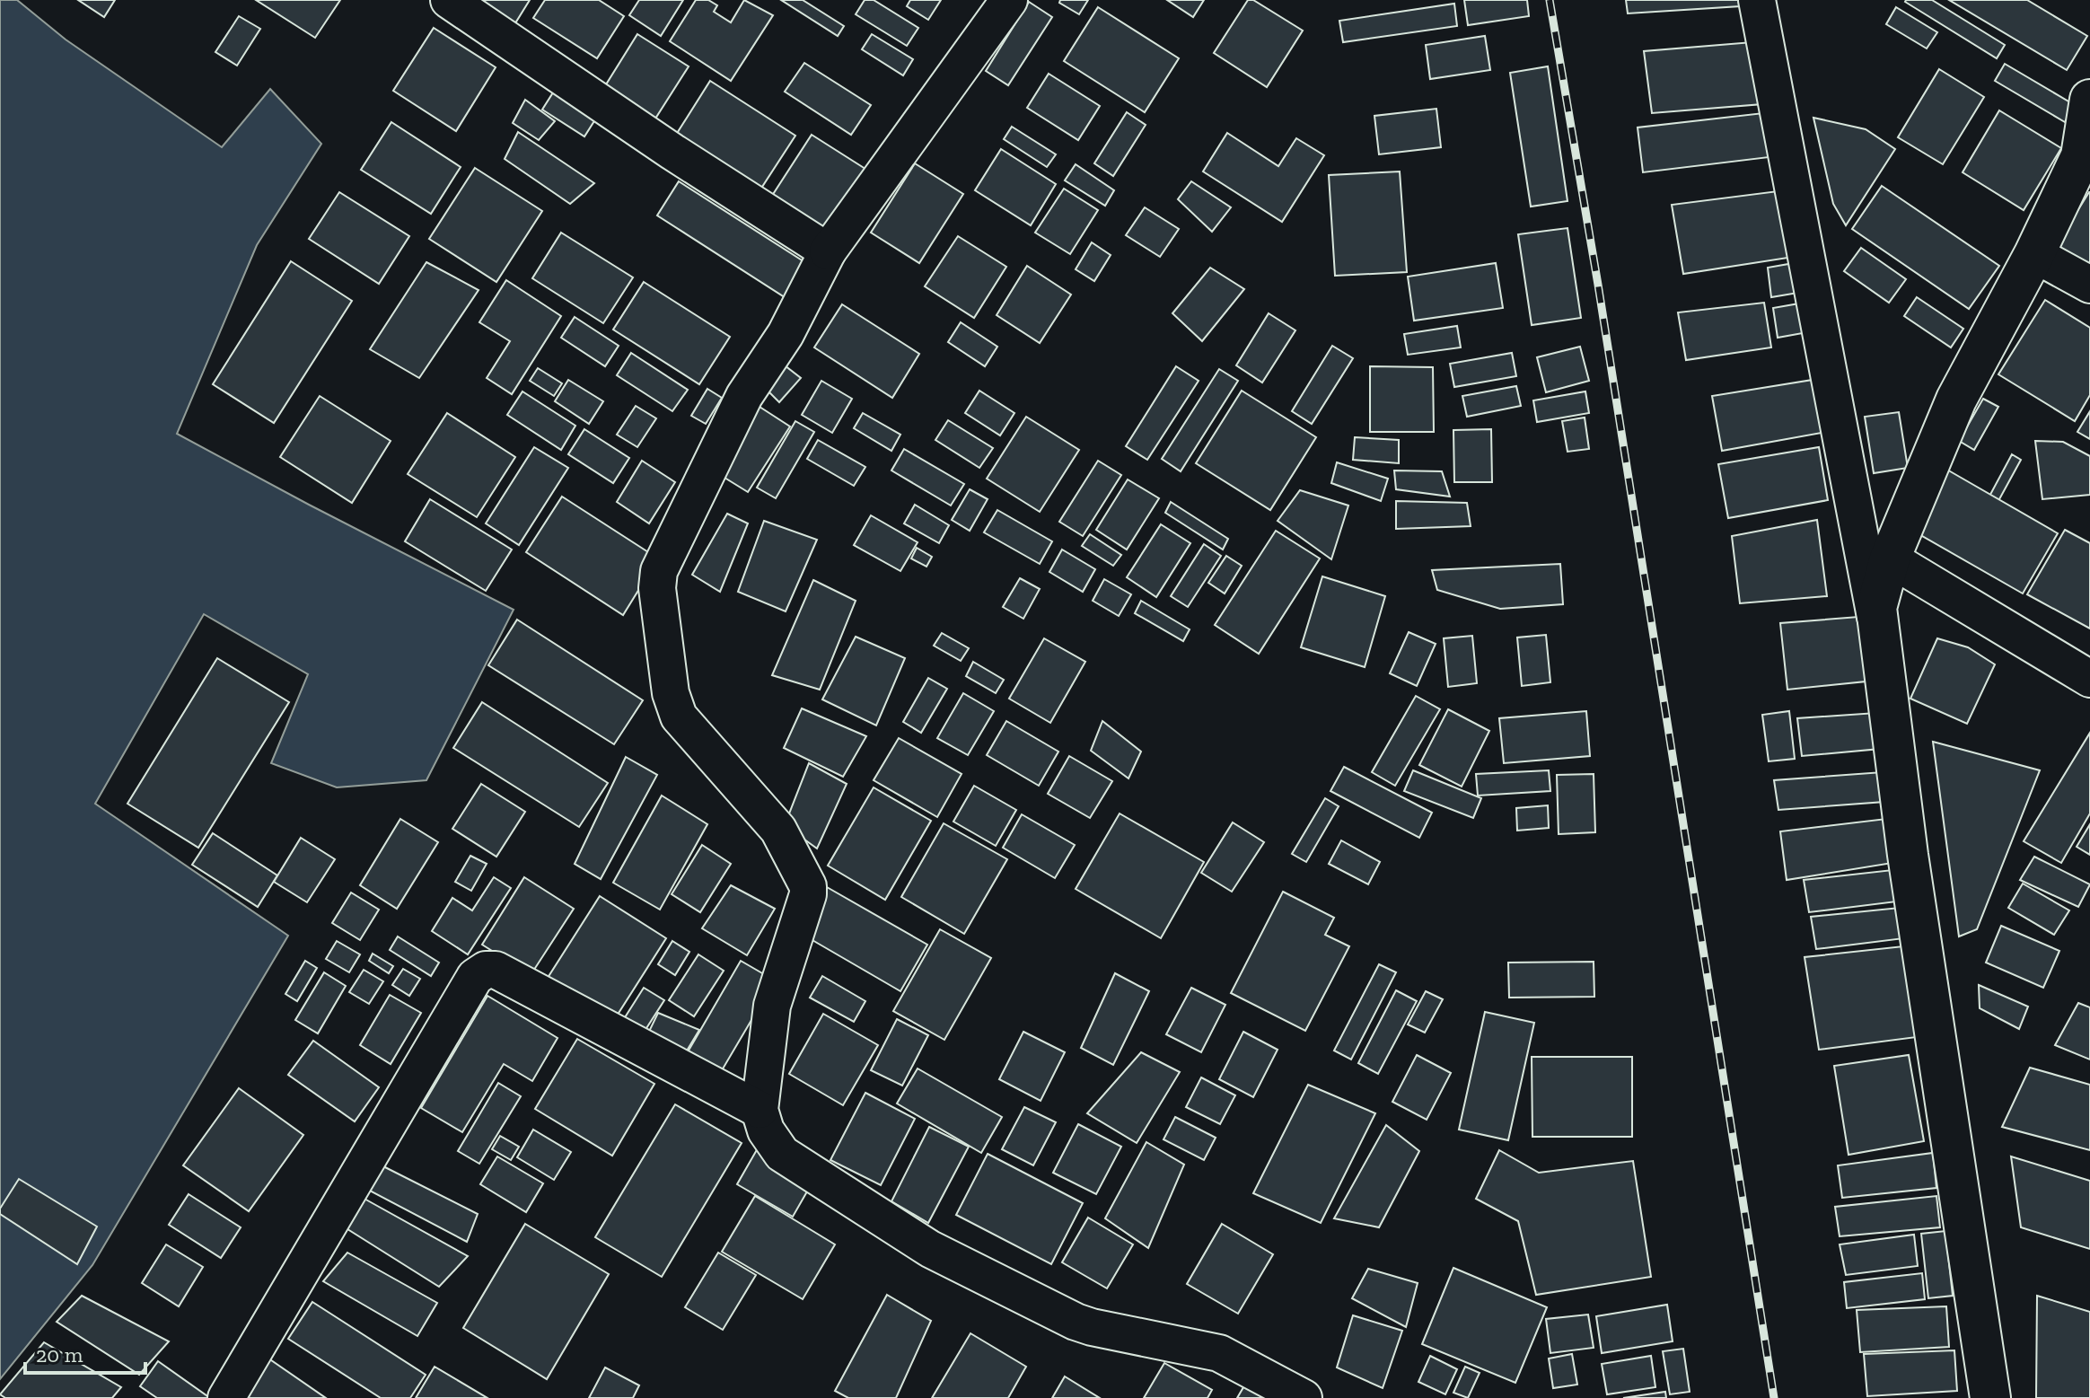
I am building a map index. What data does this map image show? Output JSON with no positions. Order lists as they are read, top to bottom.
{
  "scale_bar": "20 m"
}
